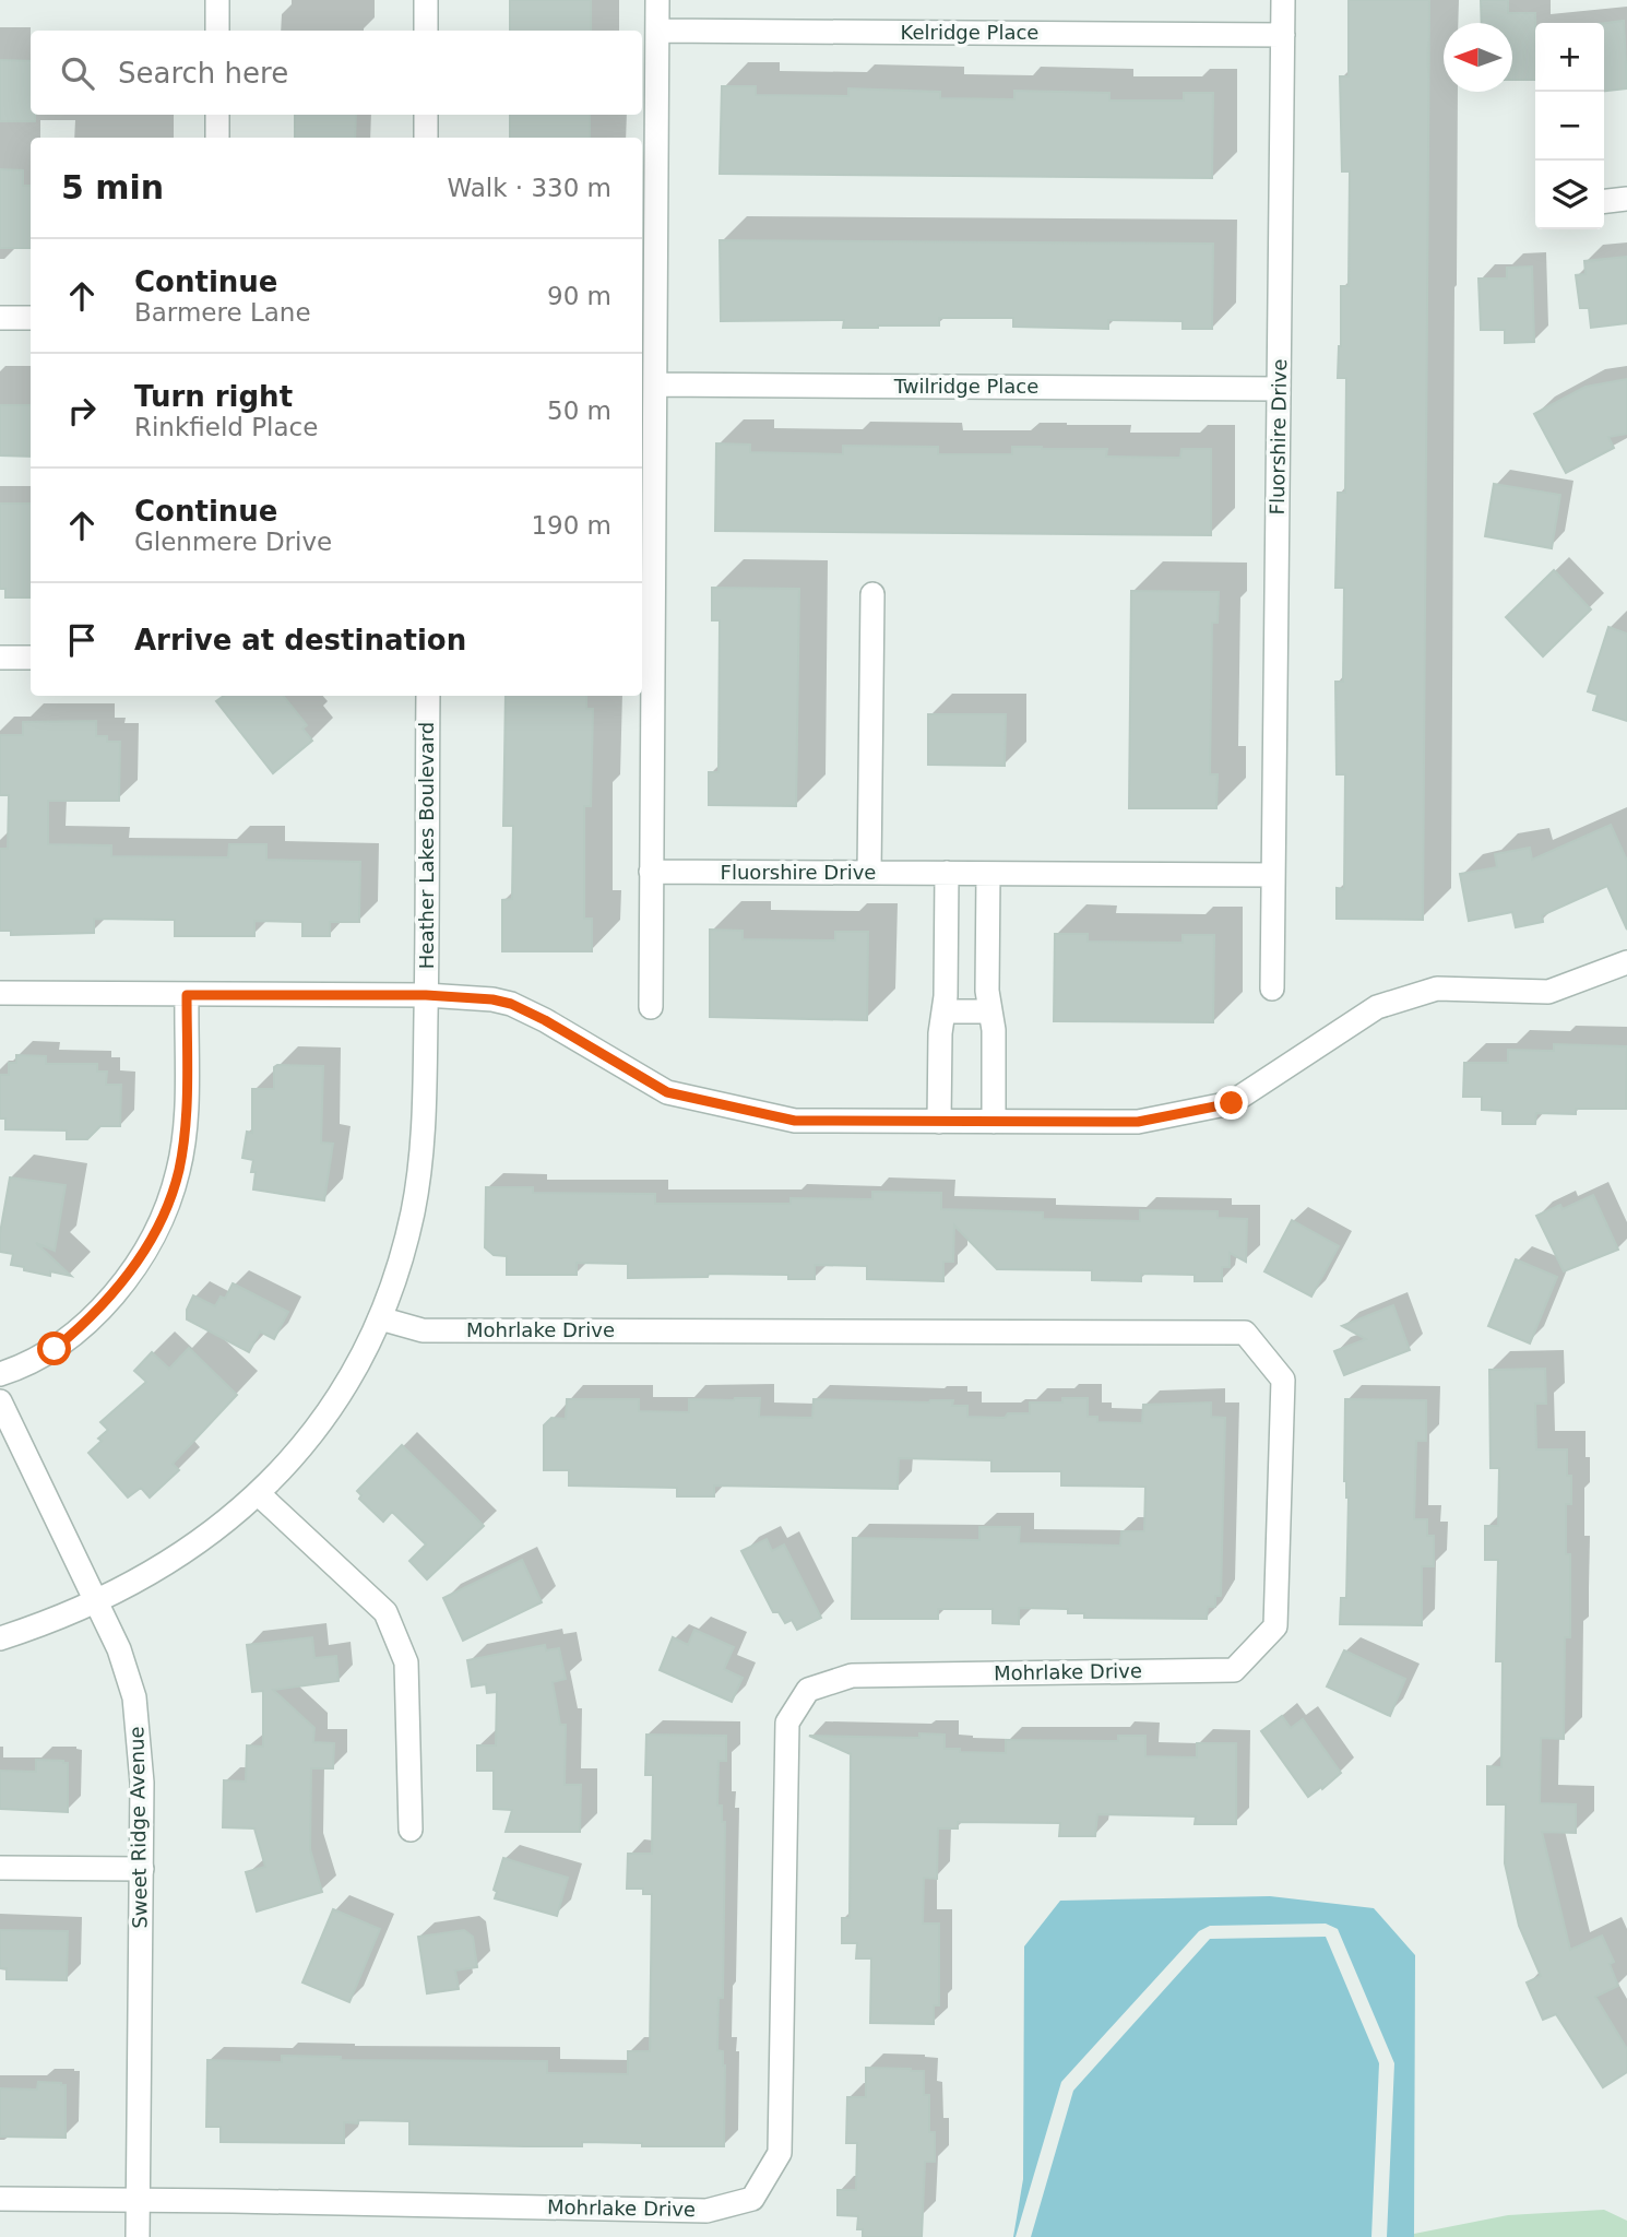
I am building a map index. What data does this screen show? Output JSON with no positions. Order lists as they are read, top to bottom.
{
  "streets": {
    "street": [
      "Kelridge Place",
      "Twilridge Place",
      "Fluorshire Drive",
      "Heather Lakes Boulevard",
      "Mohrlake Drive",
      "Sweet Ridge Avenue"
    ]
  },
  "crossings": [
    ["Kelridge Place", "Fluorshire Drive"],
    ["Twilridge Place", "Fluorshire Drive"],
    ["Heather Lakes Boulevard", "Mohrlake Drive"],
    ["Heather Lakes Boulevard", "Sweet Ridge Avenue"],
    ["Mohrlake Drive", "Sweet Ridge Avenue"]
  ],
  "north": "left",
  "page": {
    "map_buttons": ["+", "−"],
    "search": "Search here",
    "heading": ["5 min", "Walk · 330 m"],
    "list": [
      ["Continue", "Barmere Lane", "90 m"],
      ["Turn right", "Rinkfield Place", "50 m"],
      ["Continue", "Glenmere Drive", "190 m"],
      "Arrive at destination"
    ]
  }
}
